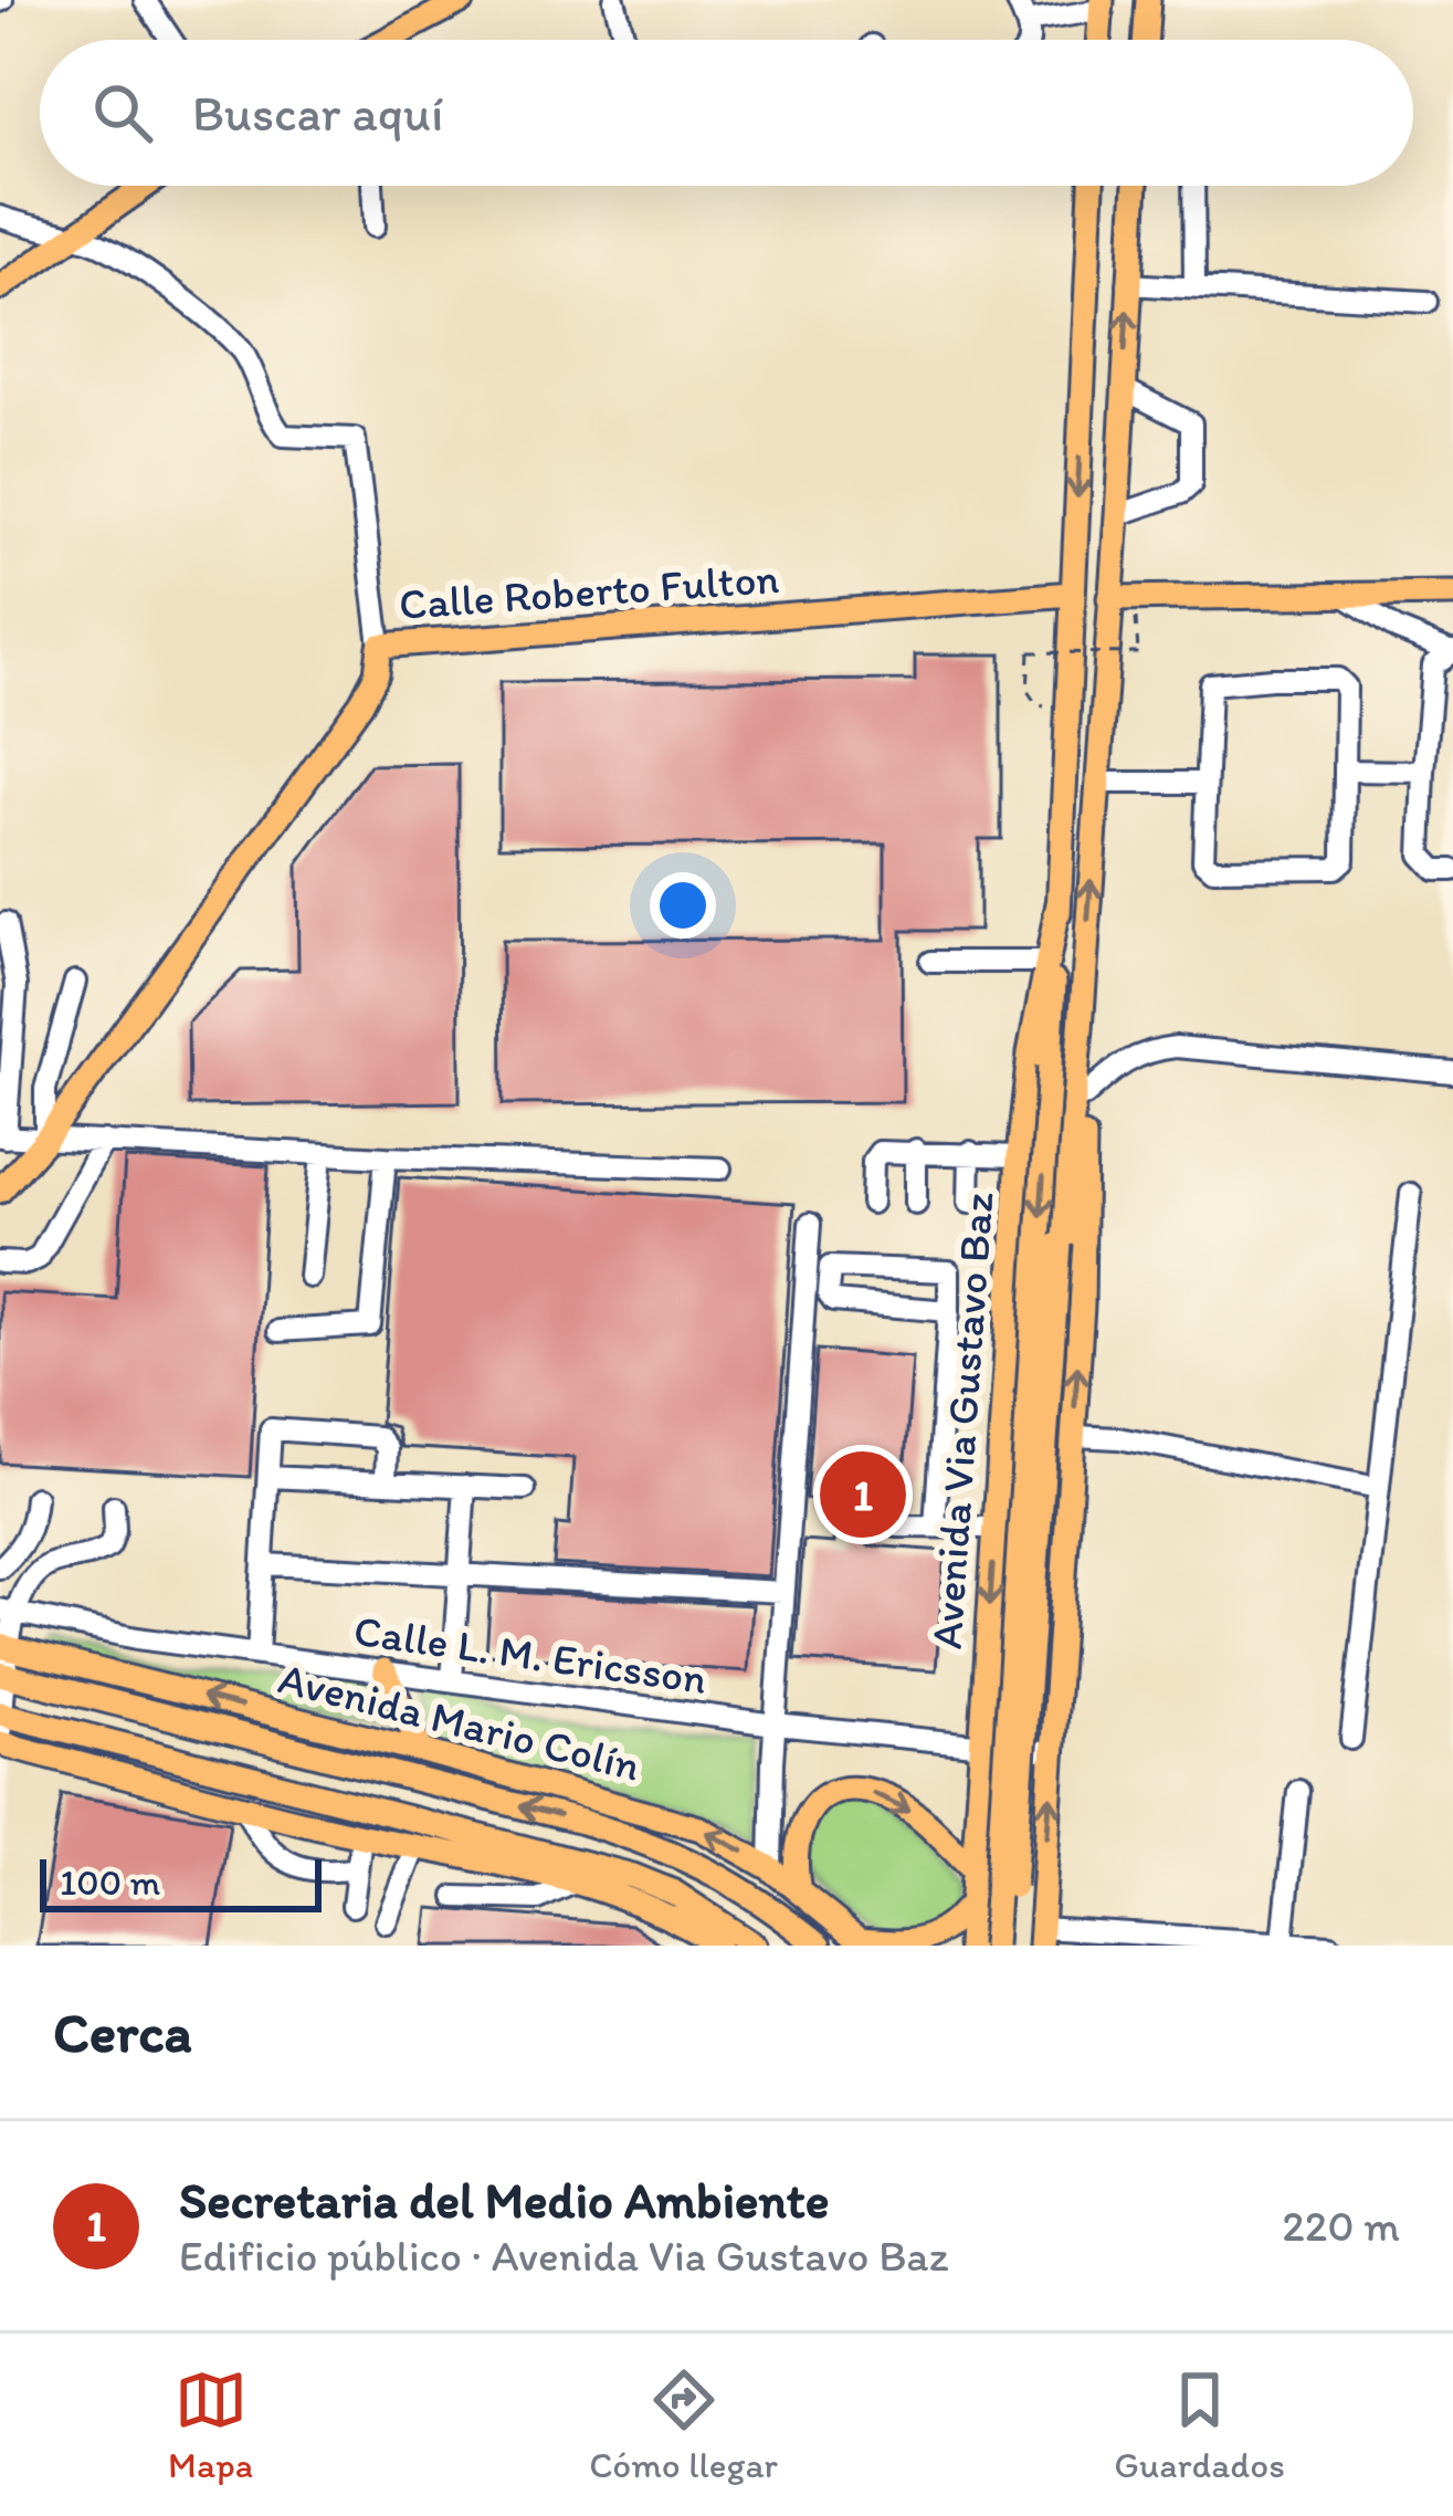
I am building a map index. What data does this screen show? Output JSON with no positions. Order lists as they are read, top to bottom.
{
  "streets": {
    "main road": ["Calle Roberto Fulton", "Avenida Via Gustavo Baz", "Avenida Mario Colín"],
    "street": ["Calle L. M. Ericsson"]
  },
  "crossings": [
    ["Calle Roberto Fulton", "Avenida Via Gustavo Baz"],
    ["Avenida Via Gustavo Baz", "Calle L. M. Ericsson"],
    ["Avenida Via Gustavo Baz", "Avenida Mario Colín"]
  ],
  "scale_bar": "100 m",
  "page": {
    "search": "Buscar aquí",
    "pins": "1",
    "scale": "100 m",
    "heading": "Cerca",
    "list": [
      {
        "mark": "1",
        "name": "Secretaria del Medio Ambiente",
        "note": "Edificio público · Avenida Via Gustavo Baz",
        "value": "220 m"
      }
    ],
    "nav": ["Mapa", "Cómo llegar", "Guardados"]
  }
}
